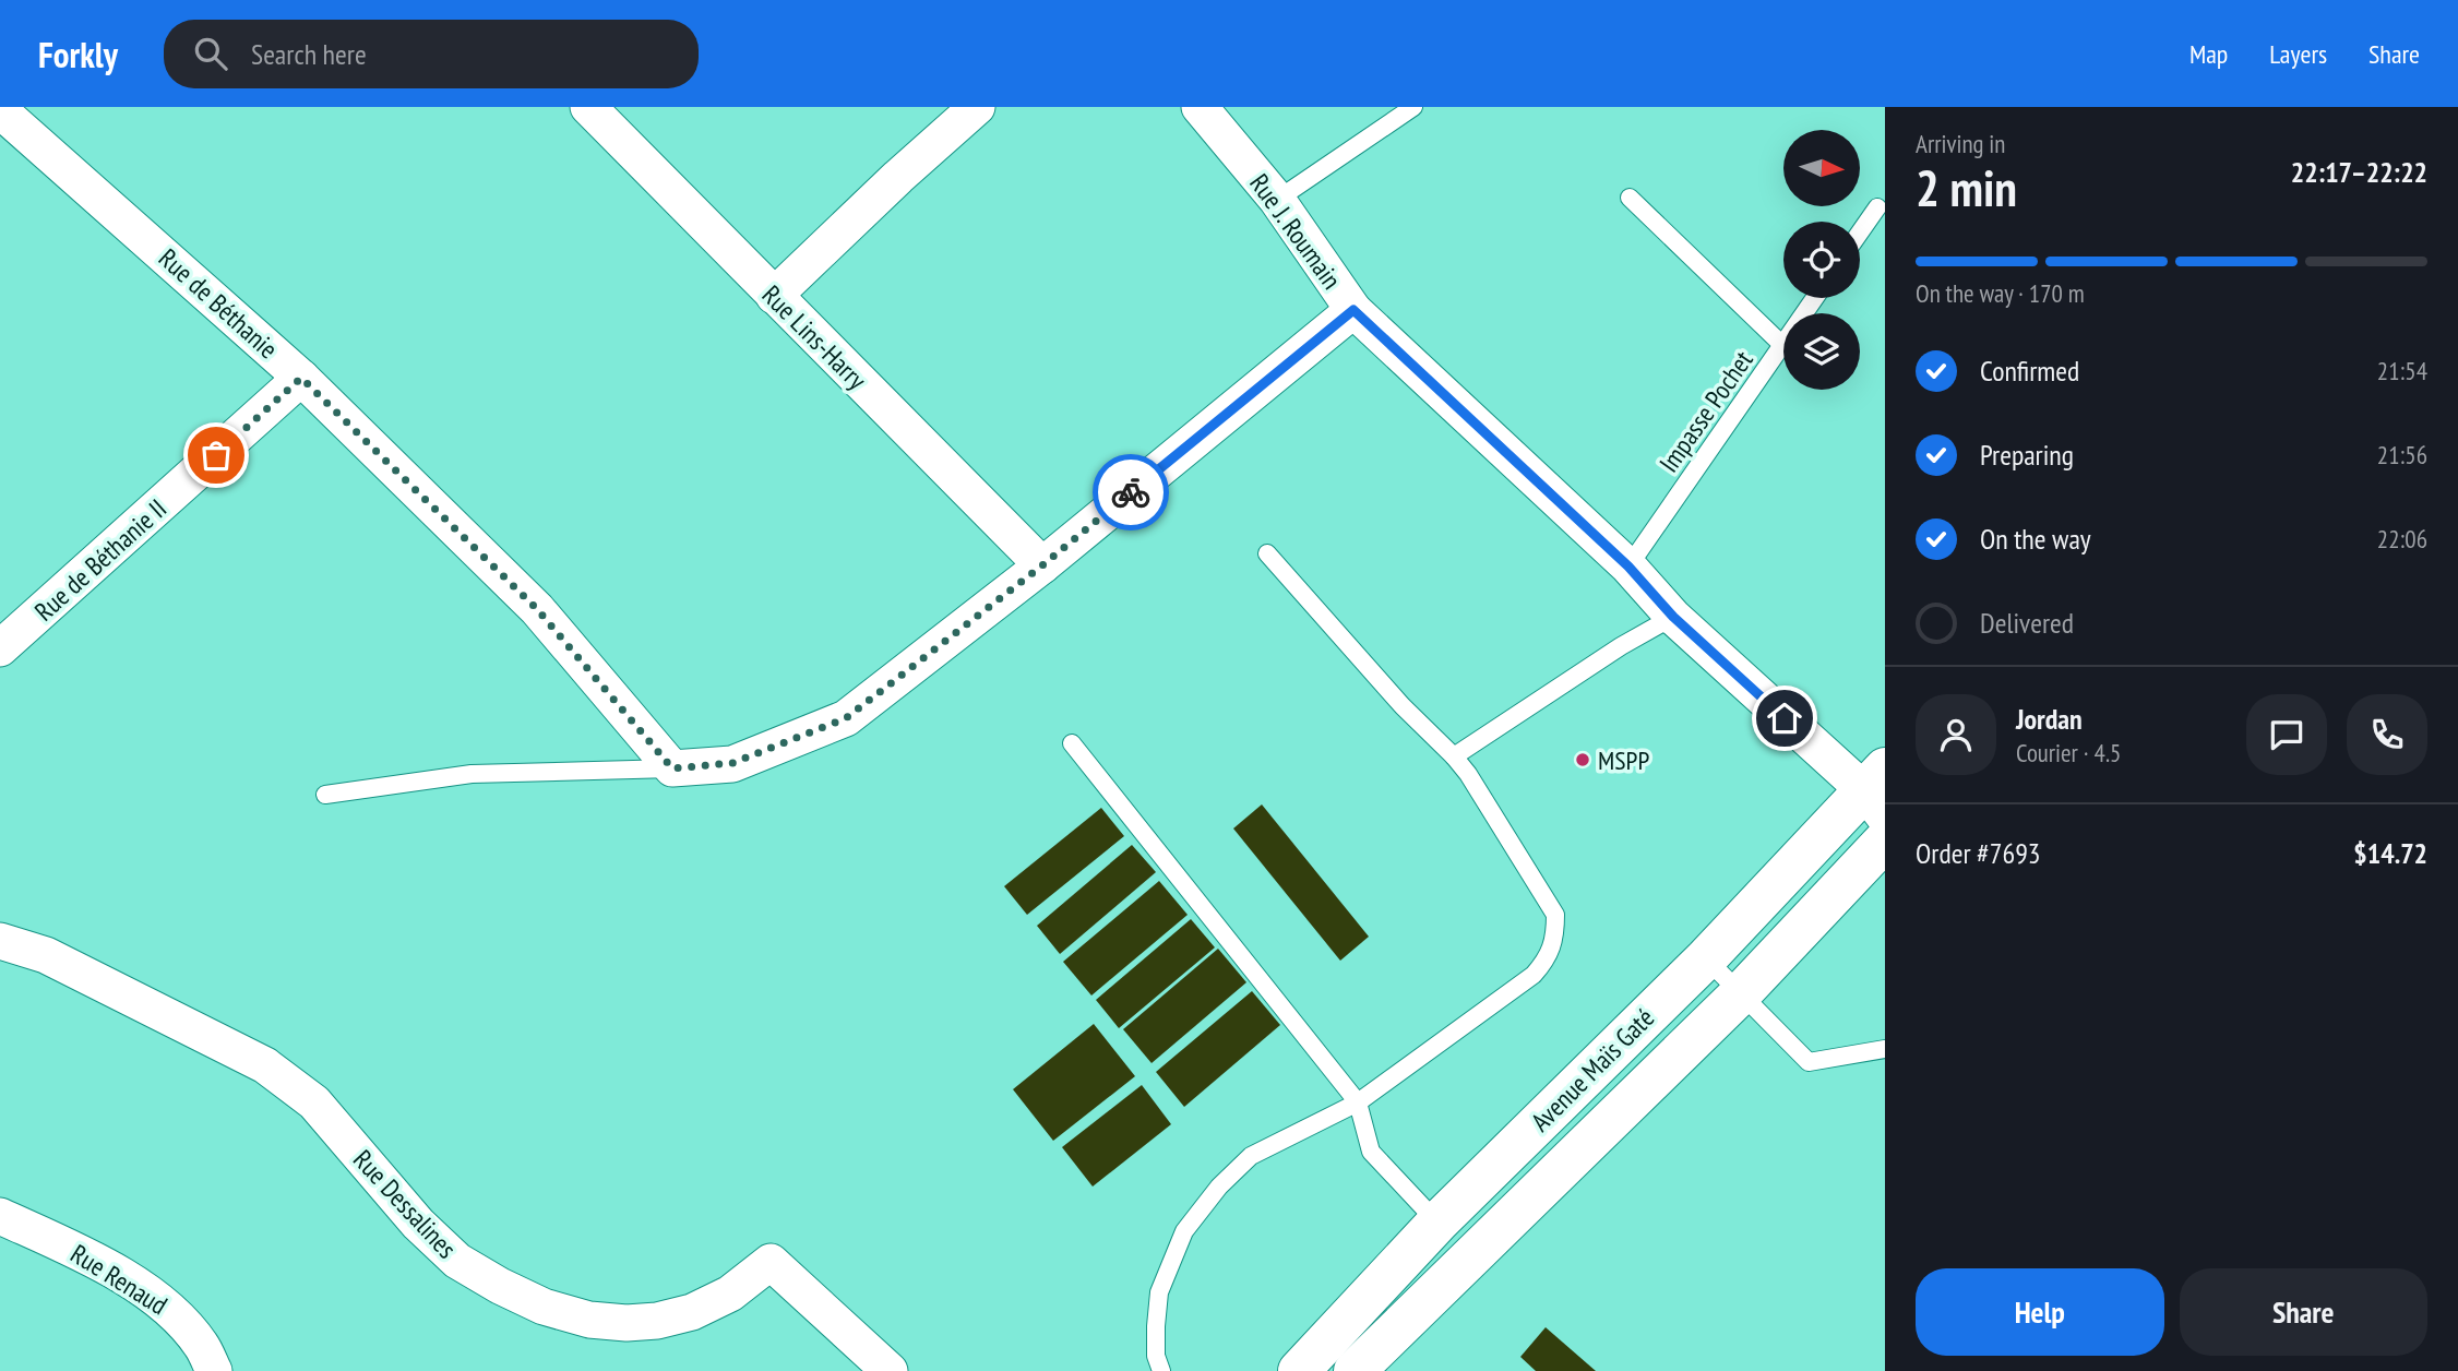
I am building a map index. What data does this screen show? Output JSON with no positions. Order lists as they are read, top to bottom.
{
  "streets": {
    "main road": ["Avenue Maïs Gaté"],
    "street": [
      "Rue J. Roumain",
      "Rue de Béthanie",
      "Rue Lins-Harry",
      "Rue de Béthanie II",
      "Rue Dessalines",
      "Rue Renaud"
    ],
    "lane": ["Impasse Pochet"]
  },
  "crossings": [
    ["Rue J. Roumain", "Impasse Pochet"],
    ["Rue J. Roumain", "Avenue Maïs Gaté"],
    ["Rue de Béthanie", "Rue de Béthanie II"]
  ],
  "places": ["MSPP"],
  "north": "right",
  "page": {
    "header": "Forkly",
    "search": "Search here",
    "nav": ["Map", "Layers", "Share"],
    "heading": ["2 min", "Arriving in", "22:17–22:22"],
    "panel": [
      "Jordan",
      "Courier · 4.5",
      "Order #7693",
      "$14.72"
    ],
    "bar": "On the way · 170 m",
    "list": [
      ["Confirmed", "21:54"],
      ["Preparing", "21:56"],
      ["On the way", "22:06"],
      "Delivered"
    ],
    "buttons": ["Help", "Share"]
  }
}
